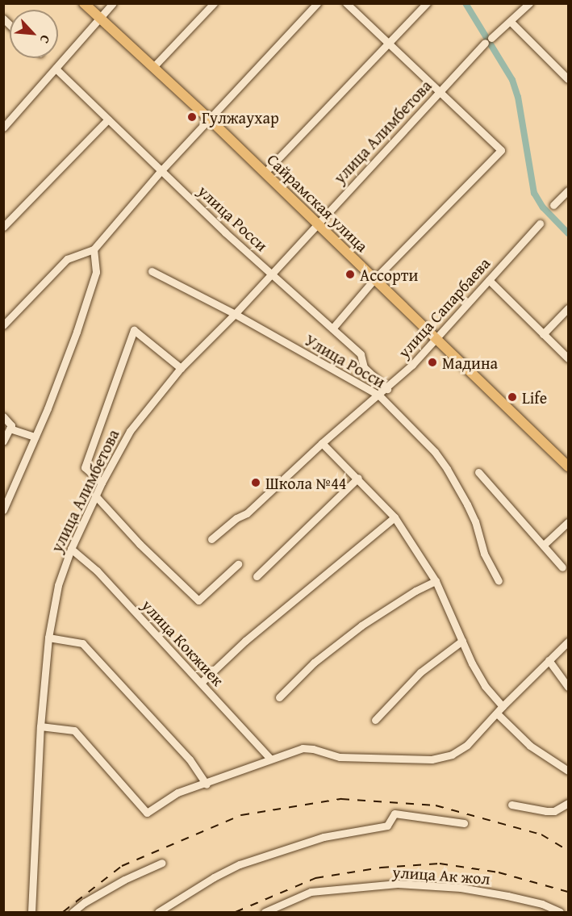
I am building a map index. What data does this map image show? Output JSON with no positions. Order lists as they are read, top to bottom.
{
  "streets": {
    "main road": ["Сайрамская улица"],
    "street": [
      "улица Алимбетова",
      "улица Росси",
      "улица Сапарбаева",
      "Улица Росси",
      "улица Кокжиек",
      "улица Ак жол"
    ]
  },
  "crossings": [
    ["улица Алимбетова", "Сайрамская улица"],
    ["улица Алимбетова", "улица Росси"],
    ["улица Алимбетова", "Улица Росси"],
    ["улица Алимбетова", "улица Кокжиек"],
    ["Сайрамская улица", "улица Сапарбаева"],
    ["улица Росси", "улица Сапарбаева"],
    ["улица Сапарбаева", "Улица Росси"]
  ],
  "places": [
    "Гулжаухар",
    "Ассорти",
    "Мадина",
    "Life",
    "Школа №44"
  ],
  "north": "bottom right"
}
